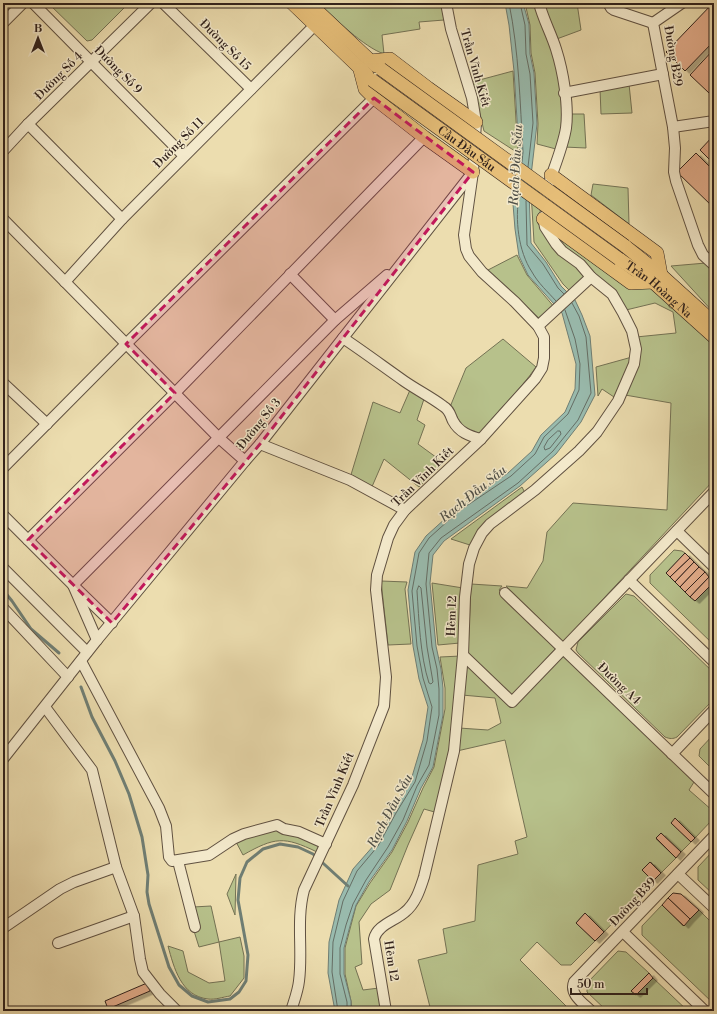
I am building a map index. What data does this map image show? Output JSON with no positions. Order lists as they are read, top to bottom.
{
  "streets": {
    "main road": ["Cầu Đầu Sấu", "Trần Hoàng Na"],
    "street": [
      "Đường Số 15",
      "Đường B29",
      "Trần Vĩnh Kiết",
      "Đường Số 9",
      "Đường Số 4",
      "Đường Số 11",
      "Đường Số 3",
      "Hẻm 12",
      "Đường A4",
      "Đường B39"
    ]
  },
  "crossings": [
    ["Đường Số 15", "Đường Số 11"],
    ["Trần Vĩnh Kiết", "Đường Số 3"],
    ["Đường Số 9", "Đường Số 4"],
    ["Đường Số 9", "Đường Số 11"],
    ["Đường Số 11", "Đường Số 3"],
    ["Cầu Đầu Sấu", "Trần Hoàng Na"]
  ],
  "water": ["Rạch Đầu Sấu"],
  "scale_bar": "50 m",
  "north": "top"
}
